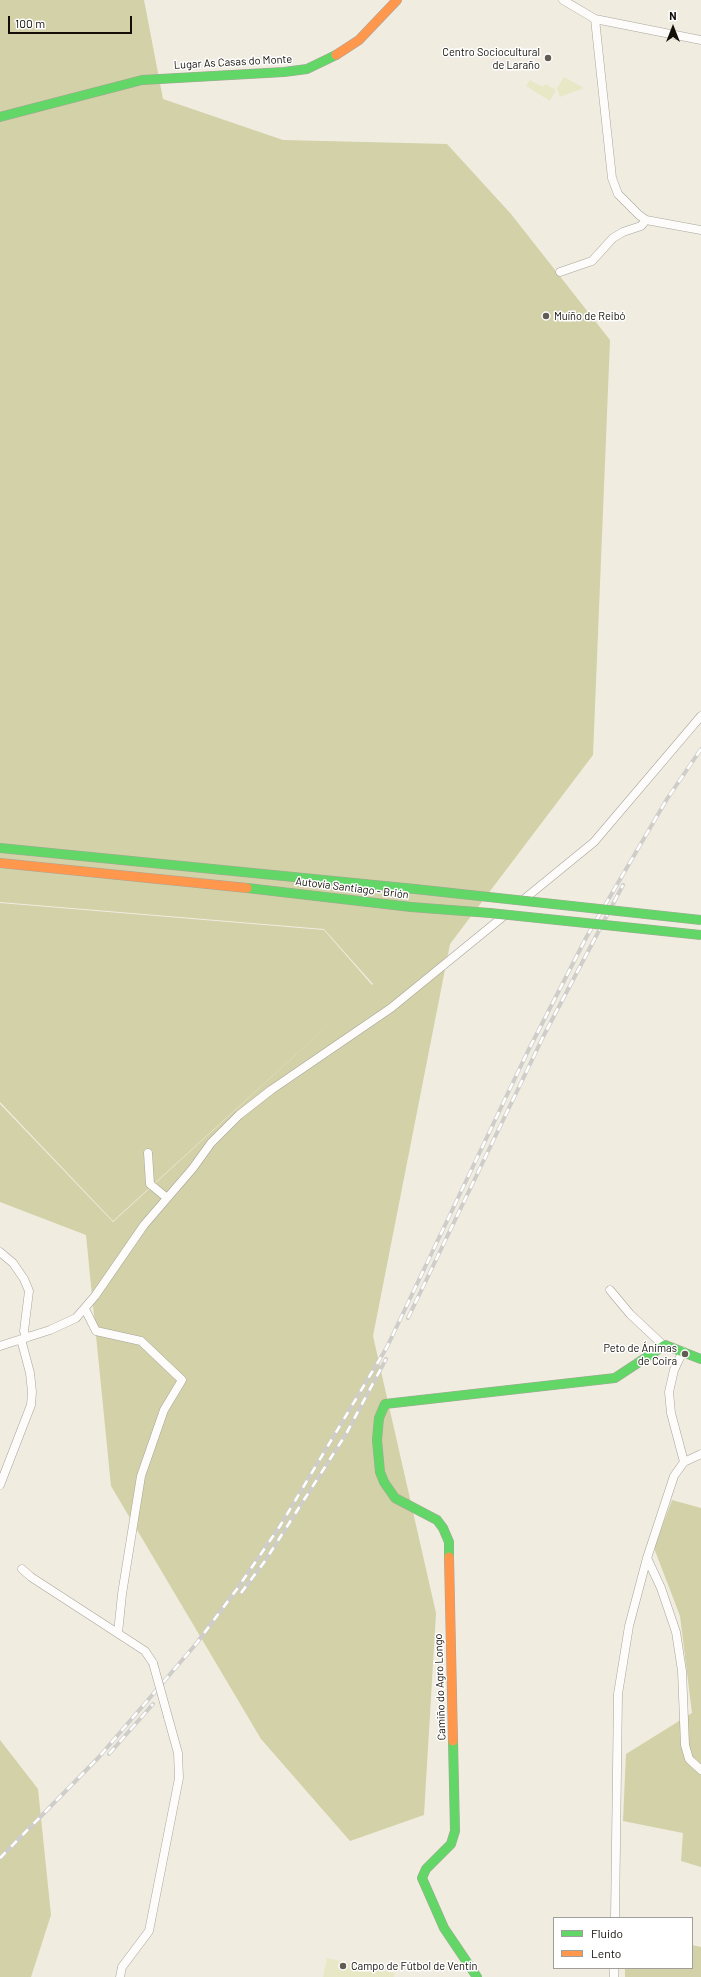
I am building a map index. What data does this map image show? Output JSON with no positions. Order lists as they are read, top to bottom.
{
  "streets": {
    "main road": ["Lugar As Casas do Monte", "Autovía Santiago - Brión", "Camiño do Agro Longo"]
  },
  "places": [
    "Centro Sociocultural de Laraño",
    "Muíño de Reibó",
    "Peto de Ánimas de Coira",
    "Campo de Fútbol de Ventín"
  ],
  "legend": ["Fluido", "Lento"],
  "scale_bar": "100 m",
  "north": "top"
}
